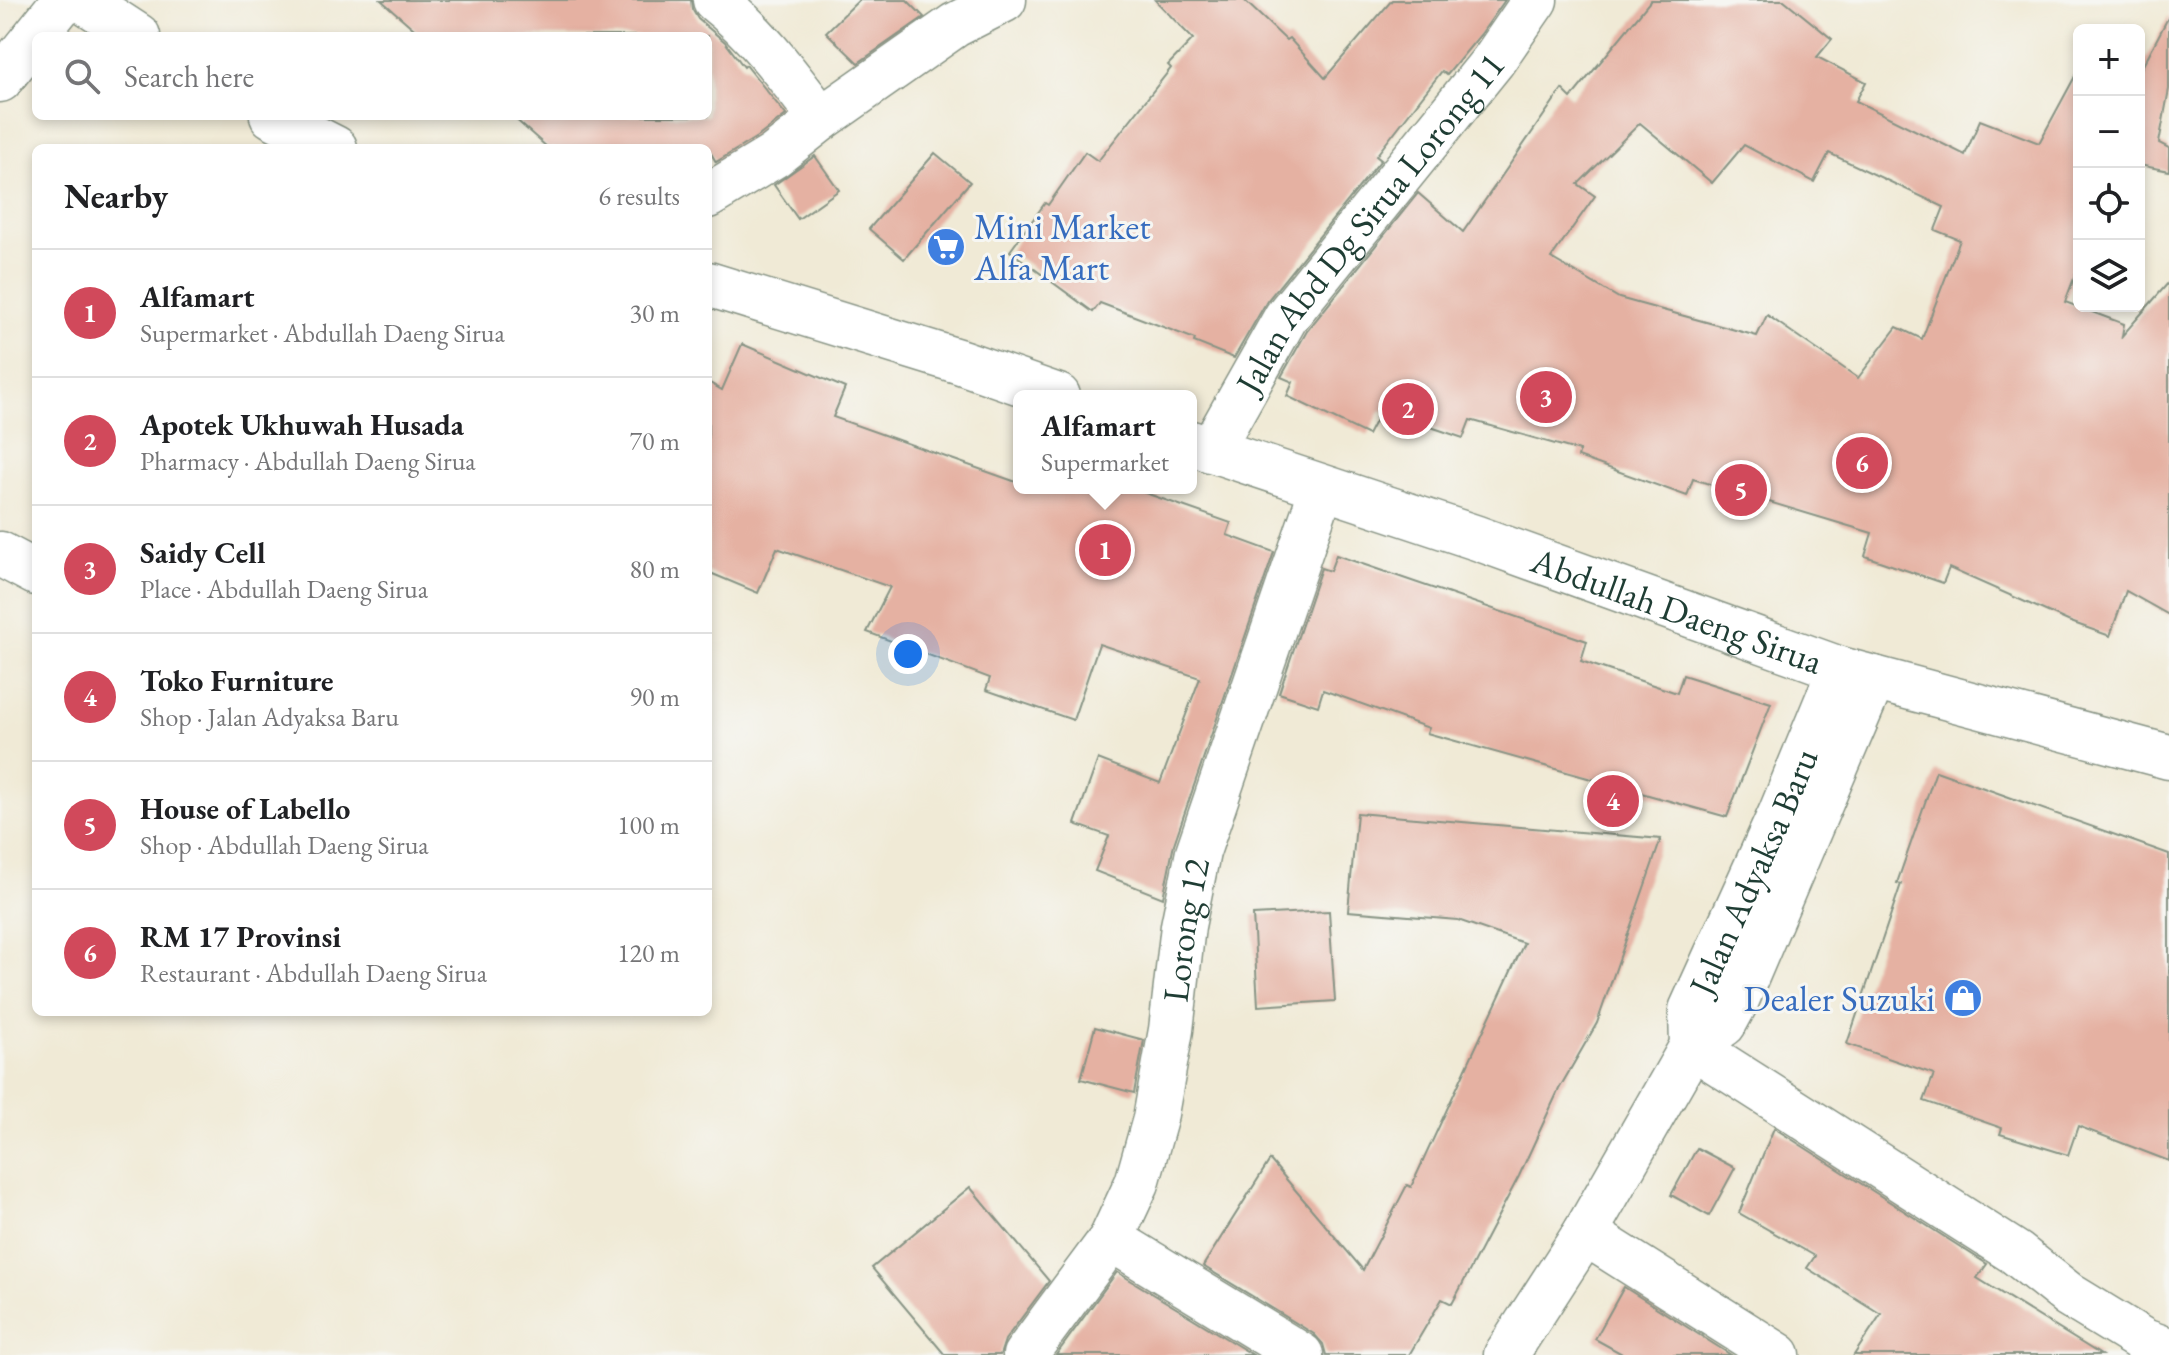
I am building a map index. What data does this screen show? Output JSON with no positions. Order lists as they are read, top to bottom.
{
  "streets": {
    "street": [
      "Jalan Abd Dg Sirua Lorong 11",
      "Abdullah Daeng Sirua",
      "Jalan Adyaksa Baru",
      "Lorong 12"
    ]
  },
  "crossings": [
    ["Jalan Abd Dg Sirua Lorong 11", "Abdullah Daeng Sirua"],
    ["Abdullah Daeng Sirua", "Jalan Adyaksa Baru"],
    ["Abdullah Daeng Sirua", "Lorong 12"]
  ],
  "places": {
    "supermarket": ["Mini Market Alfa Mart"],
    "shop": ["Dealer Suzuki"]
  },
  "page": {
    "map_buttons": ["+", "−"],
    "search": "Search here",
    "heading": ["Nearby", "6 results"],
    "list": [
      {
        "mark": "1",
        "name": "Alfamart",
        "note": "Supermarket · Abdullah Daeng Sirua",
        "value": "30 m"
      },
      {
        "mark": "2",
        "name": "Apotek Ukhuwah Husada",
        "note": "Pharmacy · Abdullah Daeng Sirua",
        "value": "70 m"
      },
      {
        "mark": "3",
        "name": "Saidy Cell",
        "note": "Place · Abdullah Daeng Sirua",
        "value": "80 m"
      },
      {
        "mark": "4",
        "name": "Toko Furniture",
        "note": "Shop · Jalan Adyaksa Baru",
        "value": "90 m"
      },
      {
        "mark": "5",
        "name": "House of Labello",
        "note": "Shop · Abdullah Daeng Sirua",
        "value": "100 m"
      },
      {
        "mark": "6",
        "name": "RM 17 Provinsi",
        "note": "Restaurant · Abdullah Daeng Sirua",
        "value": "120 m"
      }
    ],
    "pins": [
      "3",
      "2",
      "6",
      "5",
      "1",
      "4"
    ],
    "popup": ["Alfamart", "Supermarket"]
  }
}
